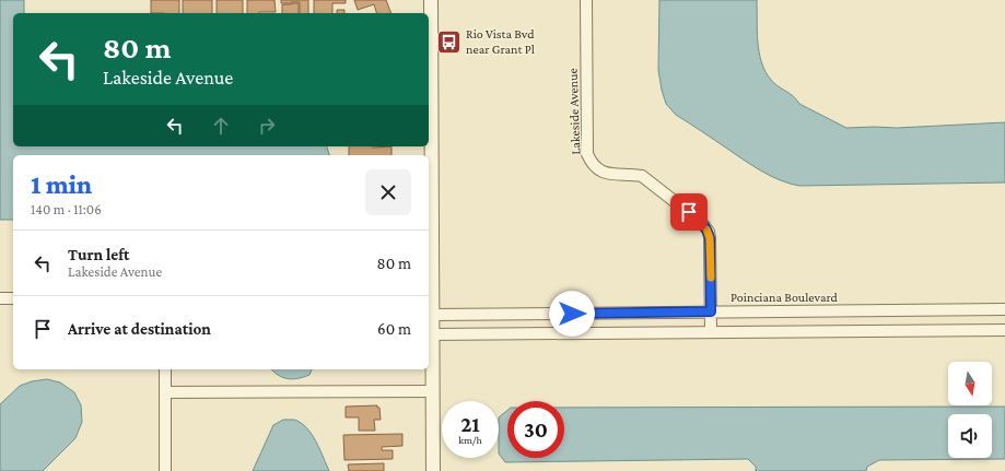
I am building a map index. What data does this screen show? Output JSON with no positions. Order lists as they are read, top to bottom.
{
  "streets": {
    "street": ["Lakeside Avenue", "Poinciana Boulevard"]
  },
  "crossings": [
    ["Lakeside Avenue", "Poinciana Boulevard"]
  ],
  "places": {
    "bus stop": ["Rio Vista Bvd near Grant Pl"]
  },
  "north": "bottom",
  "page": {
    "turn": ["80 m", "Lakeside Avenue"],
    "heading": ["1 min", "140 m · 11:06"],
    "list": [
      {
        "name": "Turn left",
        "note": "Lakeside Avenue",
        "value": "80 m"
      },
      {
        "name": "Arrive at destination",
        "value": "60 m"
      }
    ],
    "speed": "21 km/h",
    "limit": "30"
  }
}
